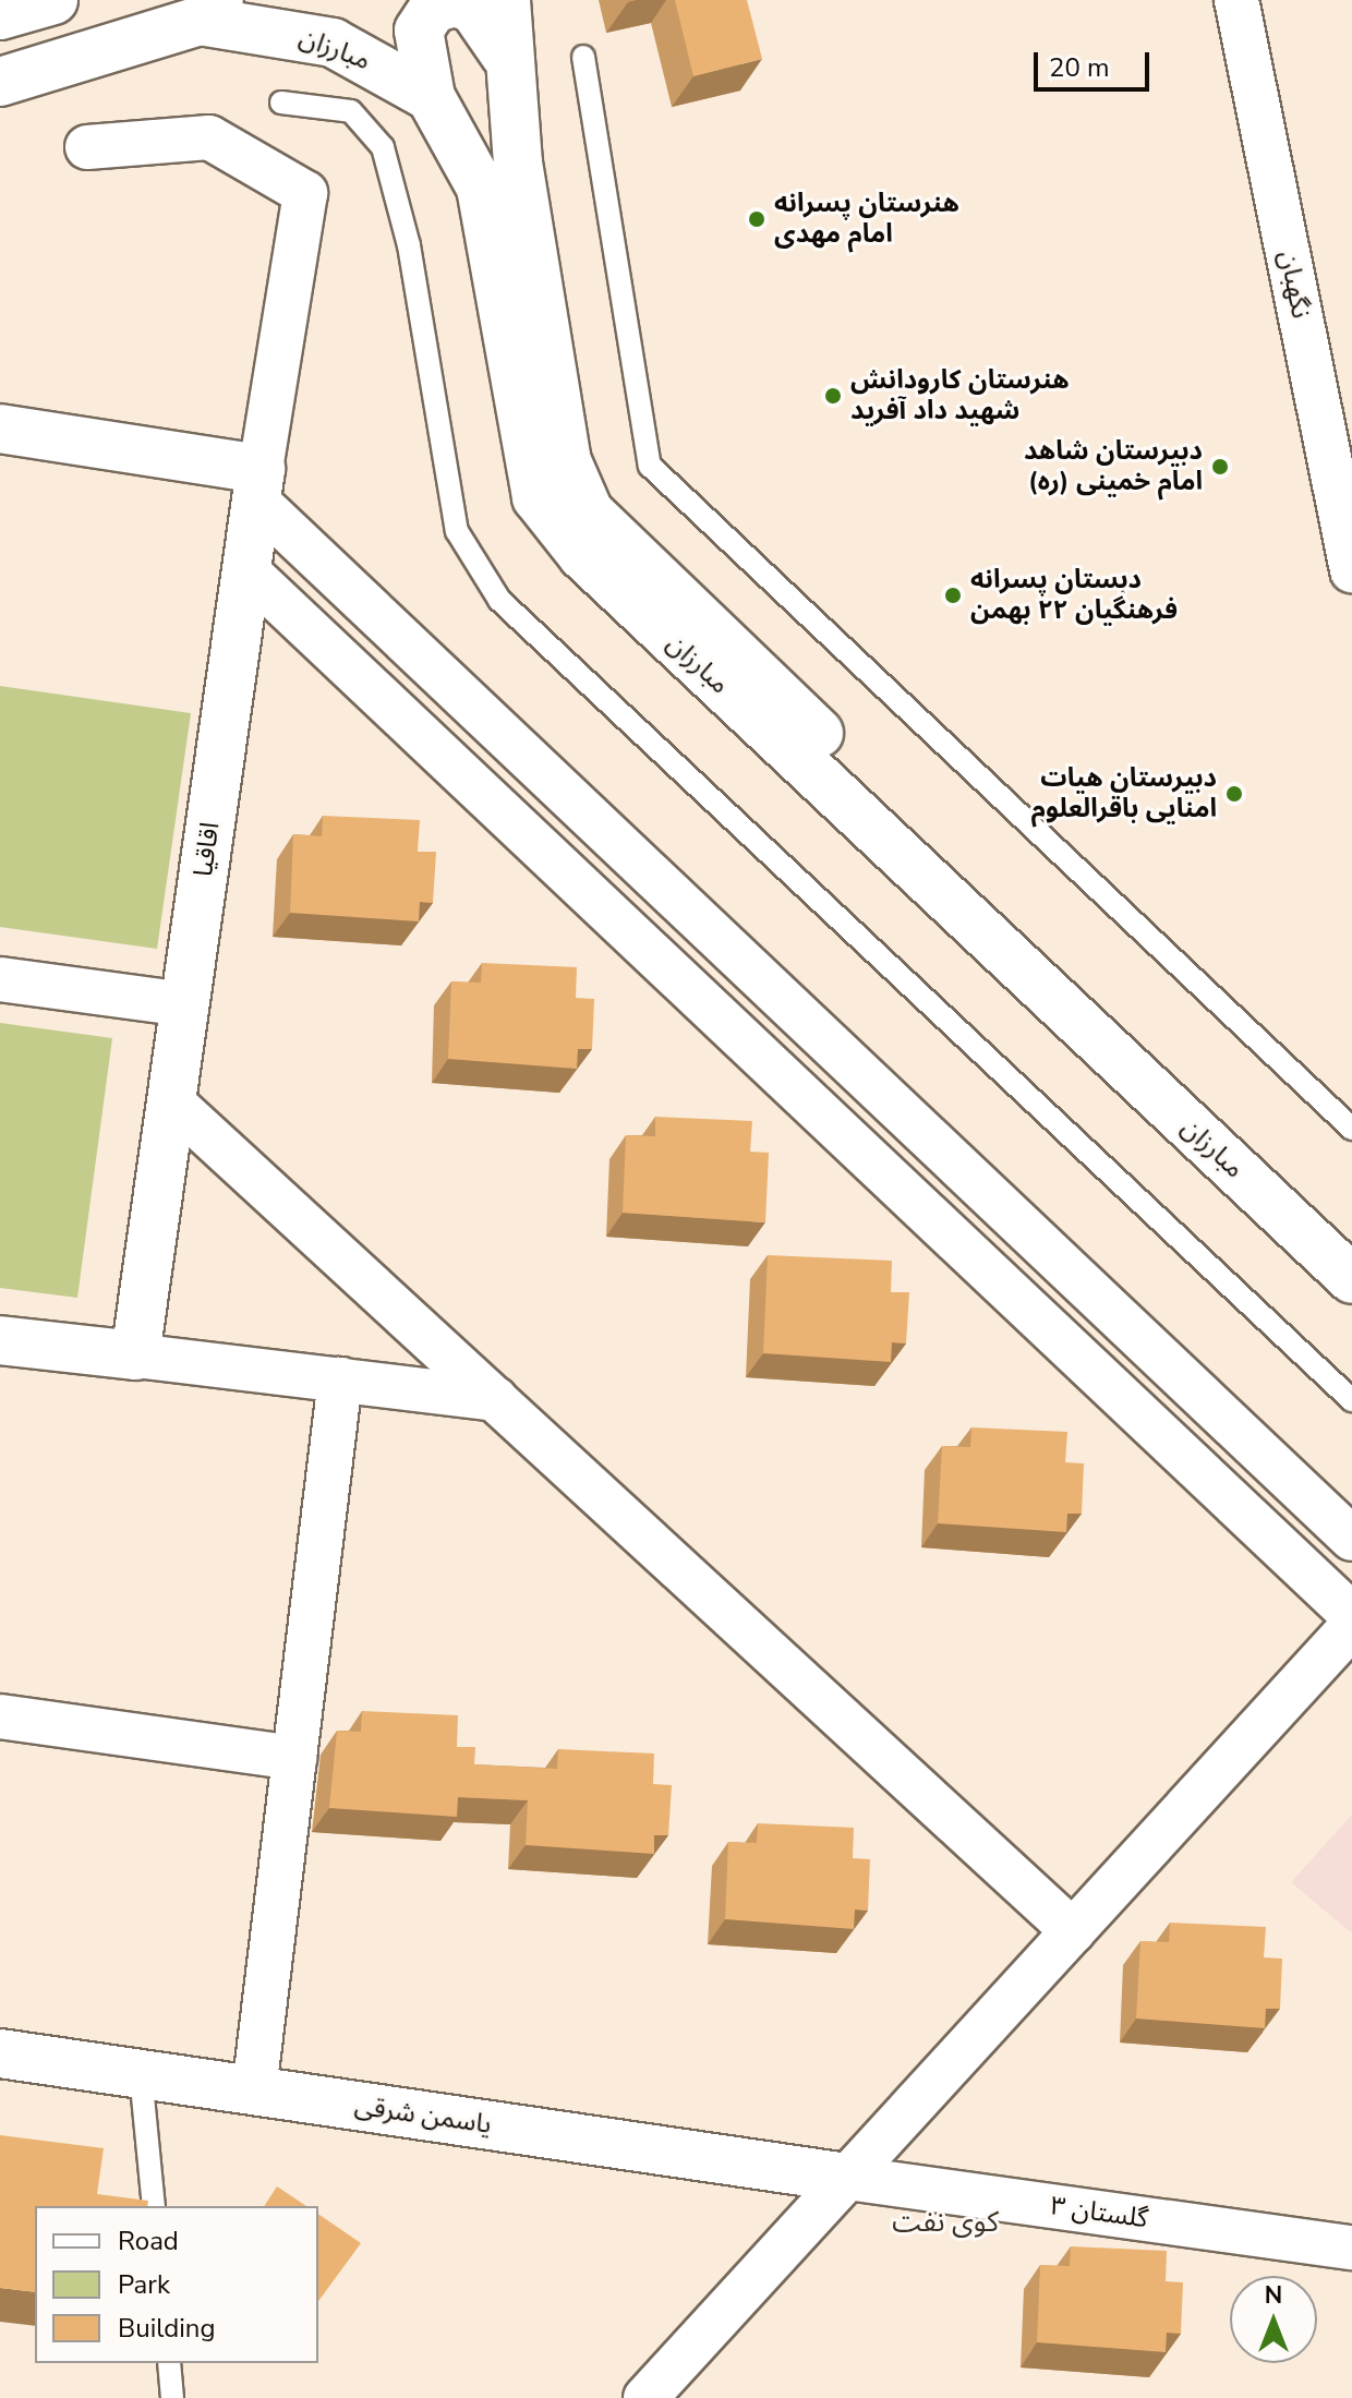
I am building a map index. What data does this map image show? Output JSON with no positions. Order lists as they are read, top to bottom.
{
  "streets": {
    "street": [
      "مبارزان",
      "نگهبان",
      "اقاقیا",
      "یاسمن شرقی",
      "گلستان ۳"
    ]
  },
  "crossings": [
    ["یاسمن شرقی", "گلستان ۳"]
  ],
  "districts": ["کوی نفت"],
  "places": [
    "هنرستان پسرانه امام مهدی",
    "هنرستان کارودانش شهید داد آفرید",
    "دبیرستان شاهد امام خمینی (ره)",
    "دبستان پسرانه فرهنگیان ۲۲ بهمن",
    "دبیرستان هیات امنایی باقرالعلوم"
  ],
  "legend": ["Road", "Park", "Building"],
  "scale_bar": "20 m",
  "north": "top"
}
